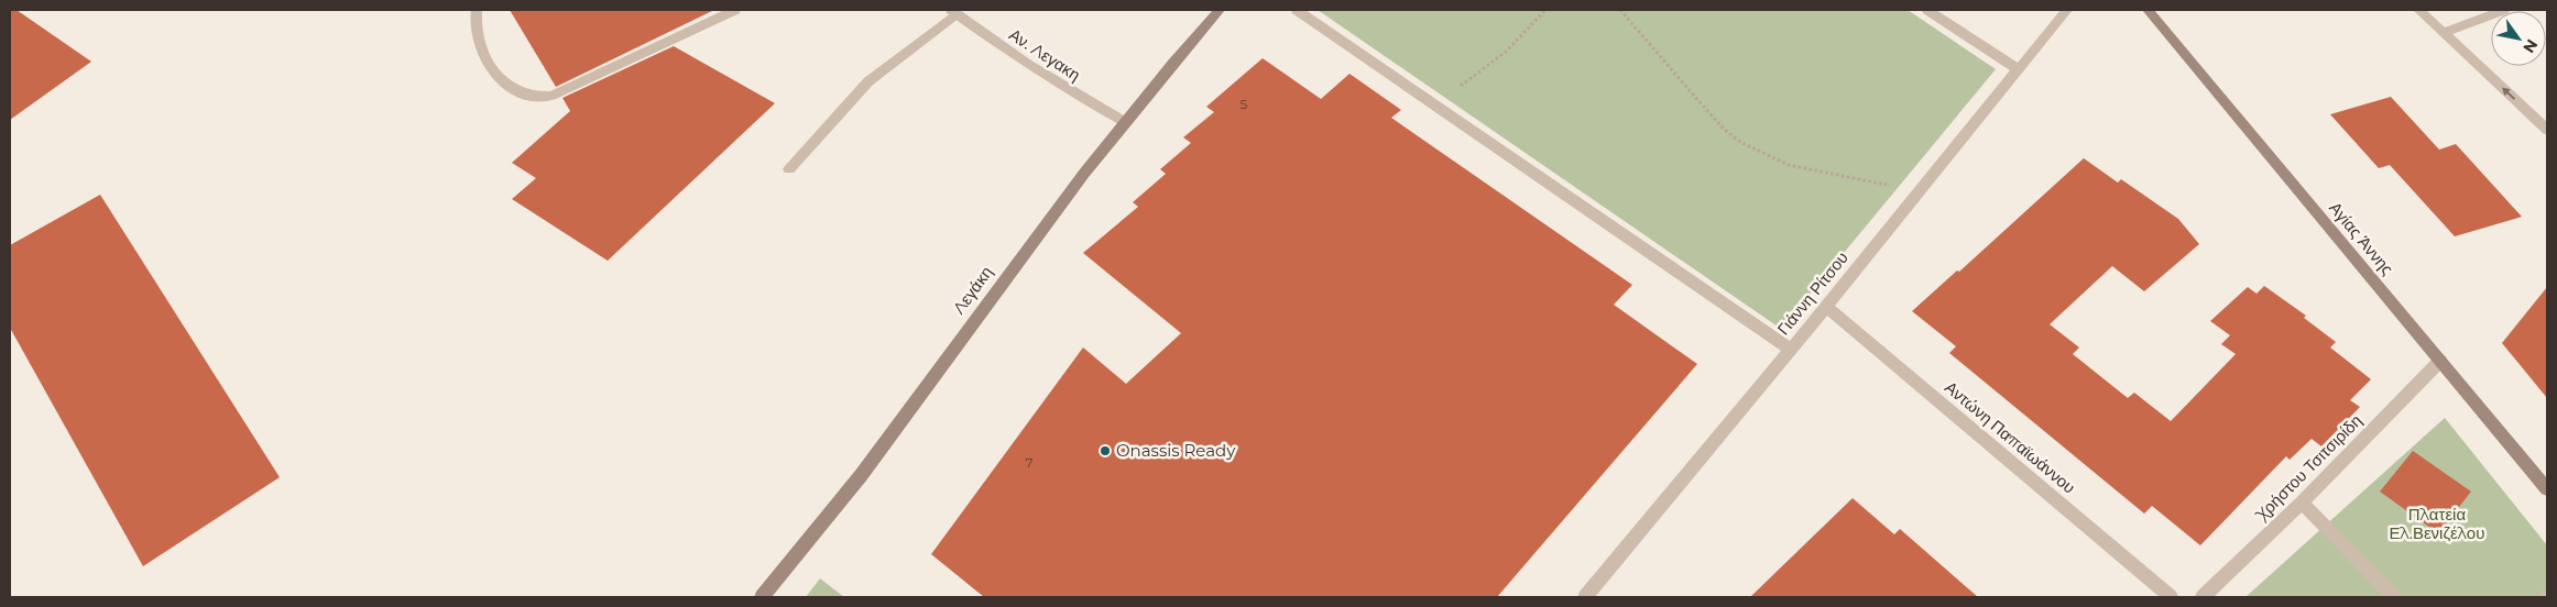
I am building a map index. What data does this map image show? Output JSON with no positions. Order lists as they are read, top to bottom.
{
  "streets": {
    "street": [
      "Αν. Λεγακη",
      "Αγίας Άννης",
      "Λεγάκη",
      "Γιάννη Ρίτσου",
      "Αντώνη Παπαϊωάννου",
      "Χρήστου Τσιτσιρίδη"
    ]
  },
  "crossings": [
    ["Αν. Λεγακη", "Λεγάκη"],
    ["Αγίας Άννης", "Χρήστου Τσιτσιρίδη"],
    ["Γιάννη Ρίτσου", "Αντώνη Παπαϊωάννου"]
  ],
  "parks": ["Πλατεία Ελ.Βενιζέλου"],
  "places": ["Onassis Ready"],
  "house_numbers": ["5", "7"],
  "north": "bottom right"
}
